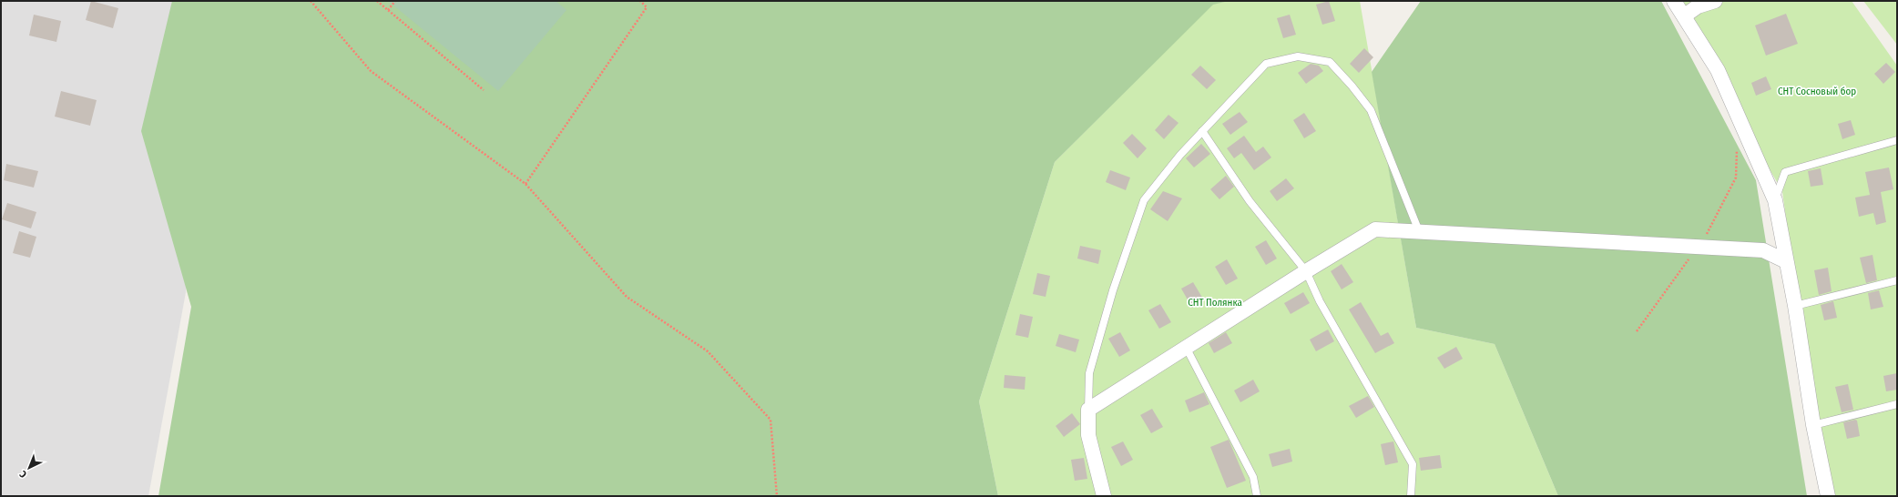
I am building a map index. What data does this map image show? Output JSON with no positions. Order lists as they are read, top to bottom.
{
  "parks": ["СНТ Сосновый бор", "СНТ Полянка"],
  "north": "bottom left"
}
